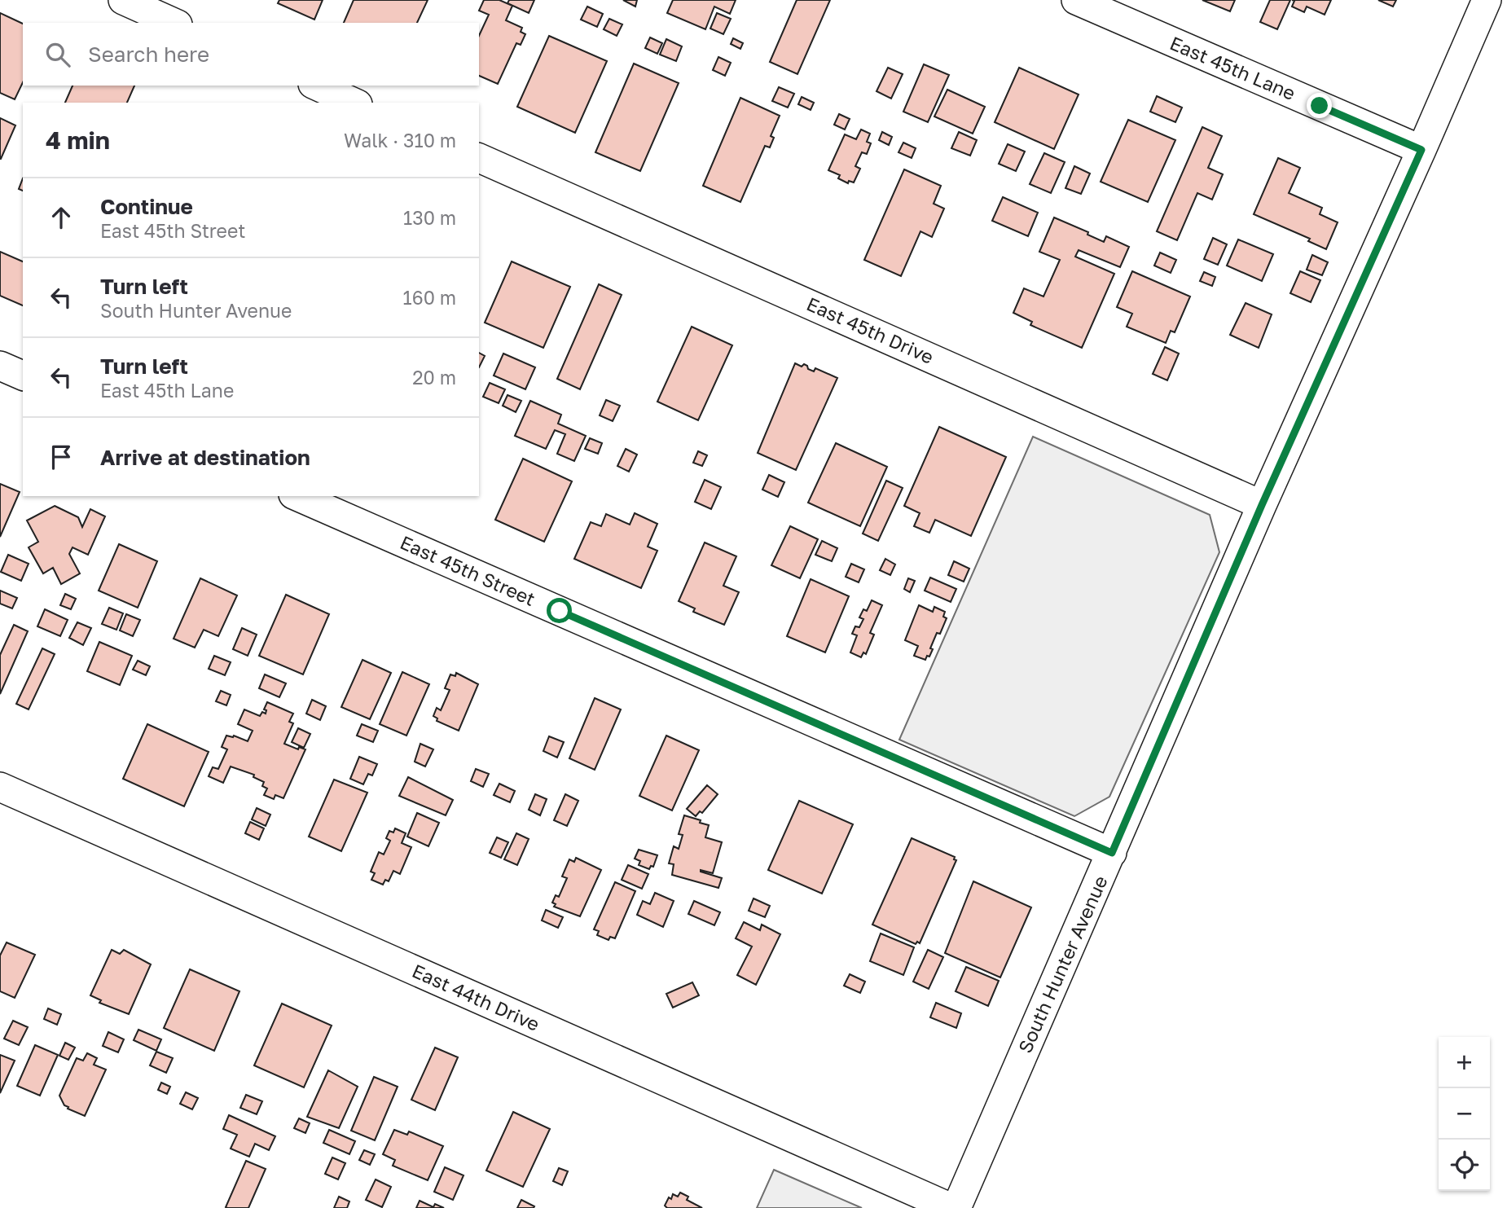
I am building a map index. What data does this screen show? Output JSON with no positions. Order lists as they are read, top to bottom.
{
  "streets": {
    "street": [
      "East 45th Lane",
      "East 45th Drive",
      "East 45th Street",
      "South Hunter Avenue",
      "East 44th Drive"
    ]
  },
  "crossings": [
    ["East 45th Lane", "South Hunter Avenue"],
    ["East 45th Drive", "South Hunter Avenue"],
    ["East 45th Street", "South Hunter Avenue"]
  ],
  "page": {
    "search": "Search here",
    "heading": ["4 min", "Walk · 310 m"],
    "list": [
      ["Continue", "East 45th Street", "130 m"],
      ["Turn left", "South Hunter Avenue", "160 m"],
      ["Turn left", "East 45th Lane", "20 m"],
      "Arrive at destination"
    ],
    "map_buttons": ["+", "−"]
  }
}
